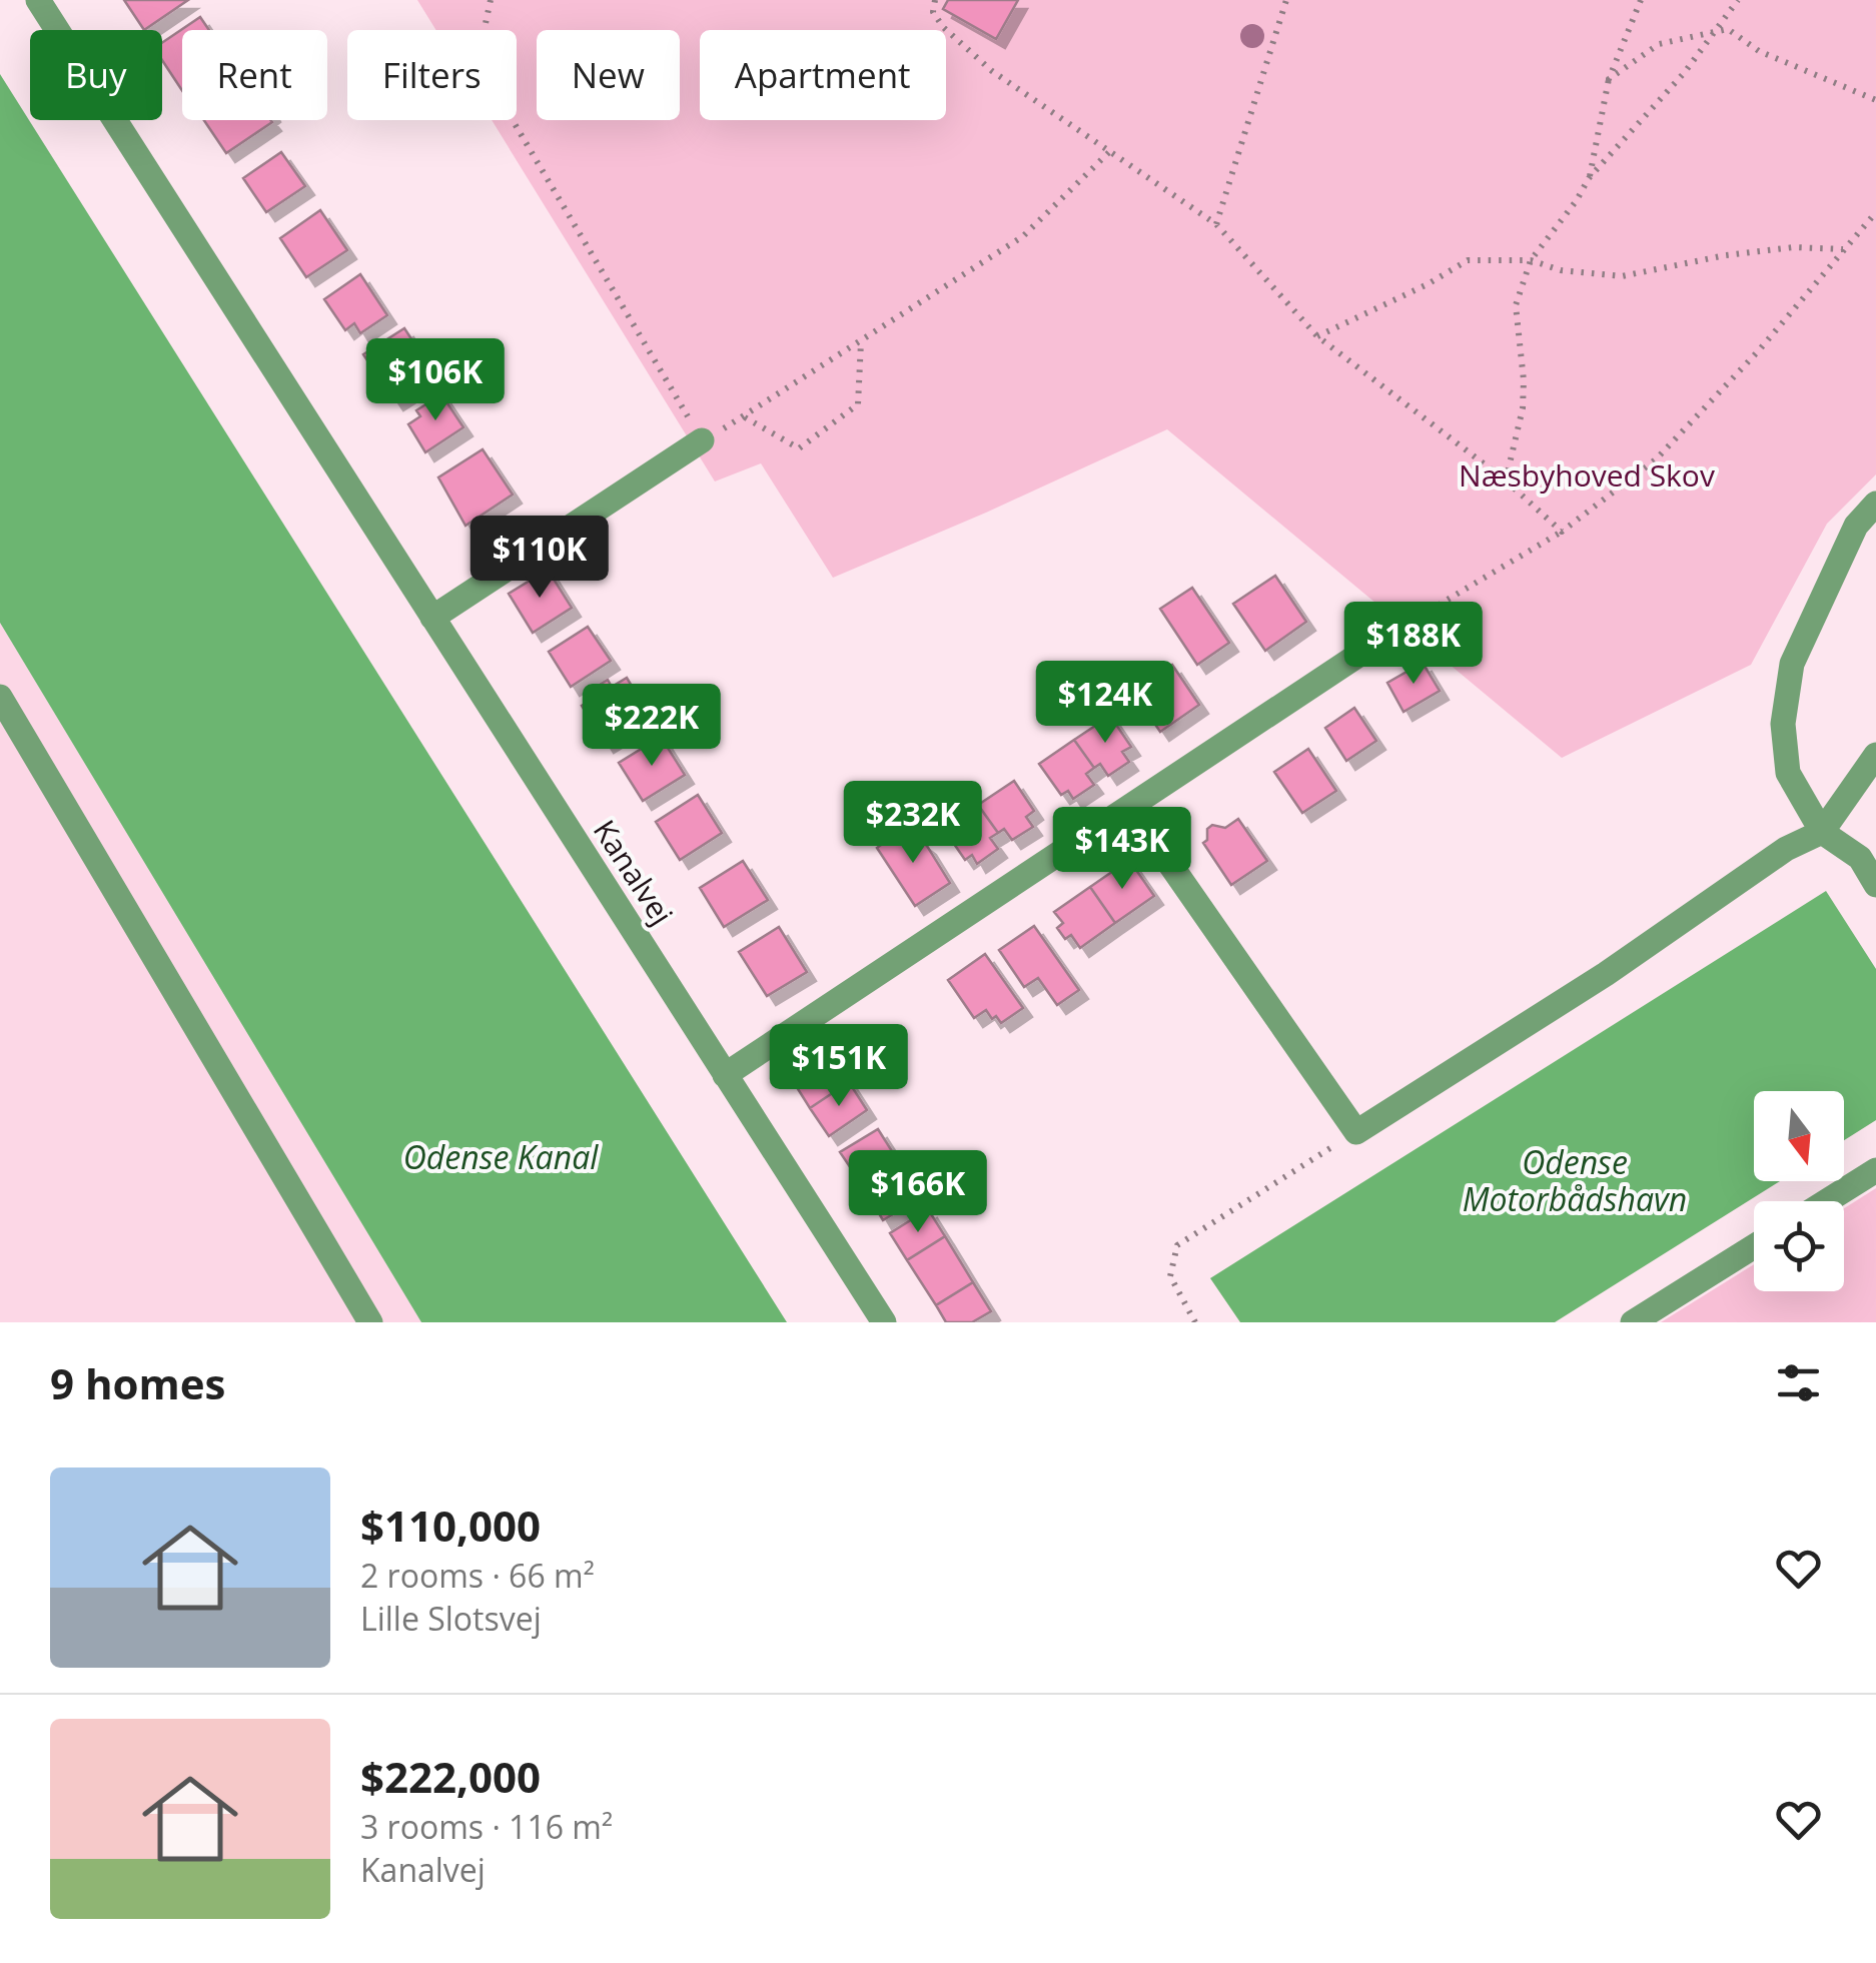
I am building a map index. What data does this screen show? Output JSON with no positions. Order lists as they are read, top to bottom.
{
  "streets": {
    "street": ["Kanalvej"]
  },
  "water": ["Odense Kanal", "Odense Motorbådshavn"],
  "parks": ["Næsbyhoved Skov"],
  "north": "bottom",
  "page": {
    "chip": [
      "Buy",
      "Rent",
      "Filters",
      "New",
      "Apartment"
    ],
    "price": [
      "$106K",
      "$110K",
      "$188K",
      "$124K",
      "$222K",
      "$232K",
      "$143K",
      "$151K",
      "$166K"
    ],
    "heading": "9 homes",
    "list": [
      {
        "name": "$110,000",
        "note": "2 rooms · 66 m² · Lille Slotsvej"
      },
      {
        "name": "$222,000",
        "note": "3 rooms · 116 m² · Kanalvej"
      }
    ]
  }
}
